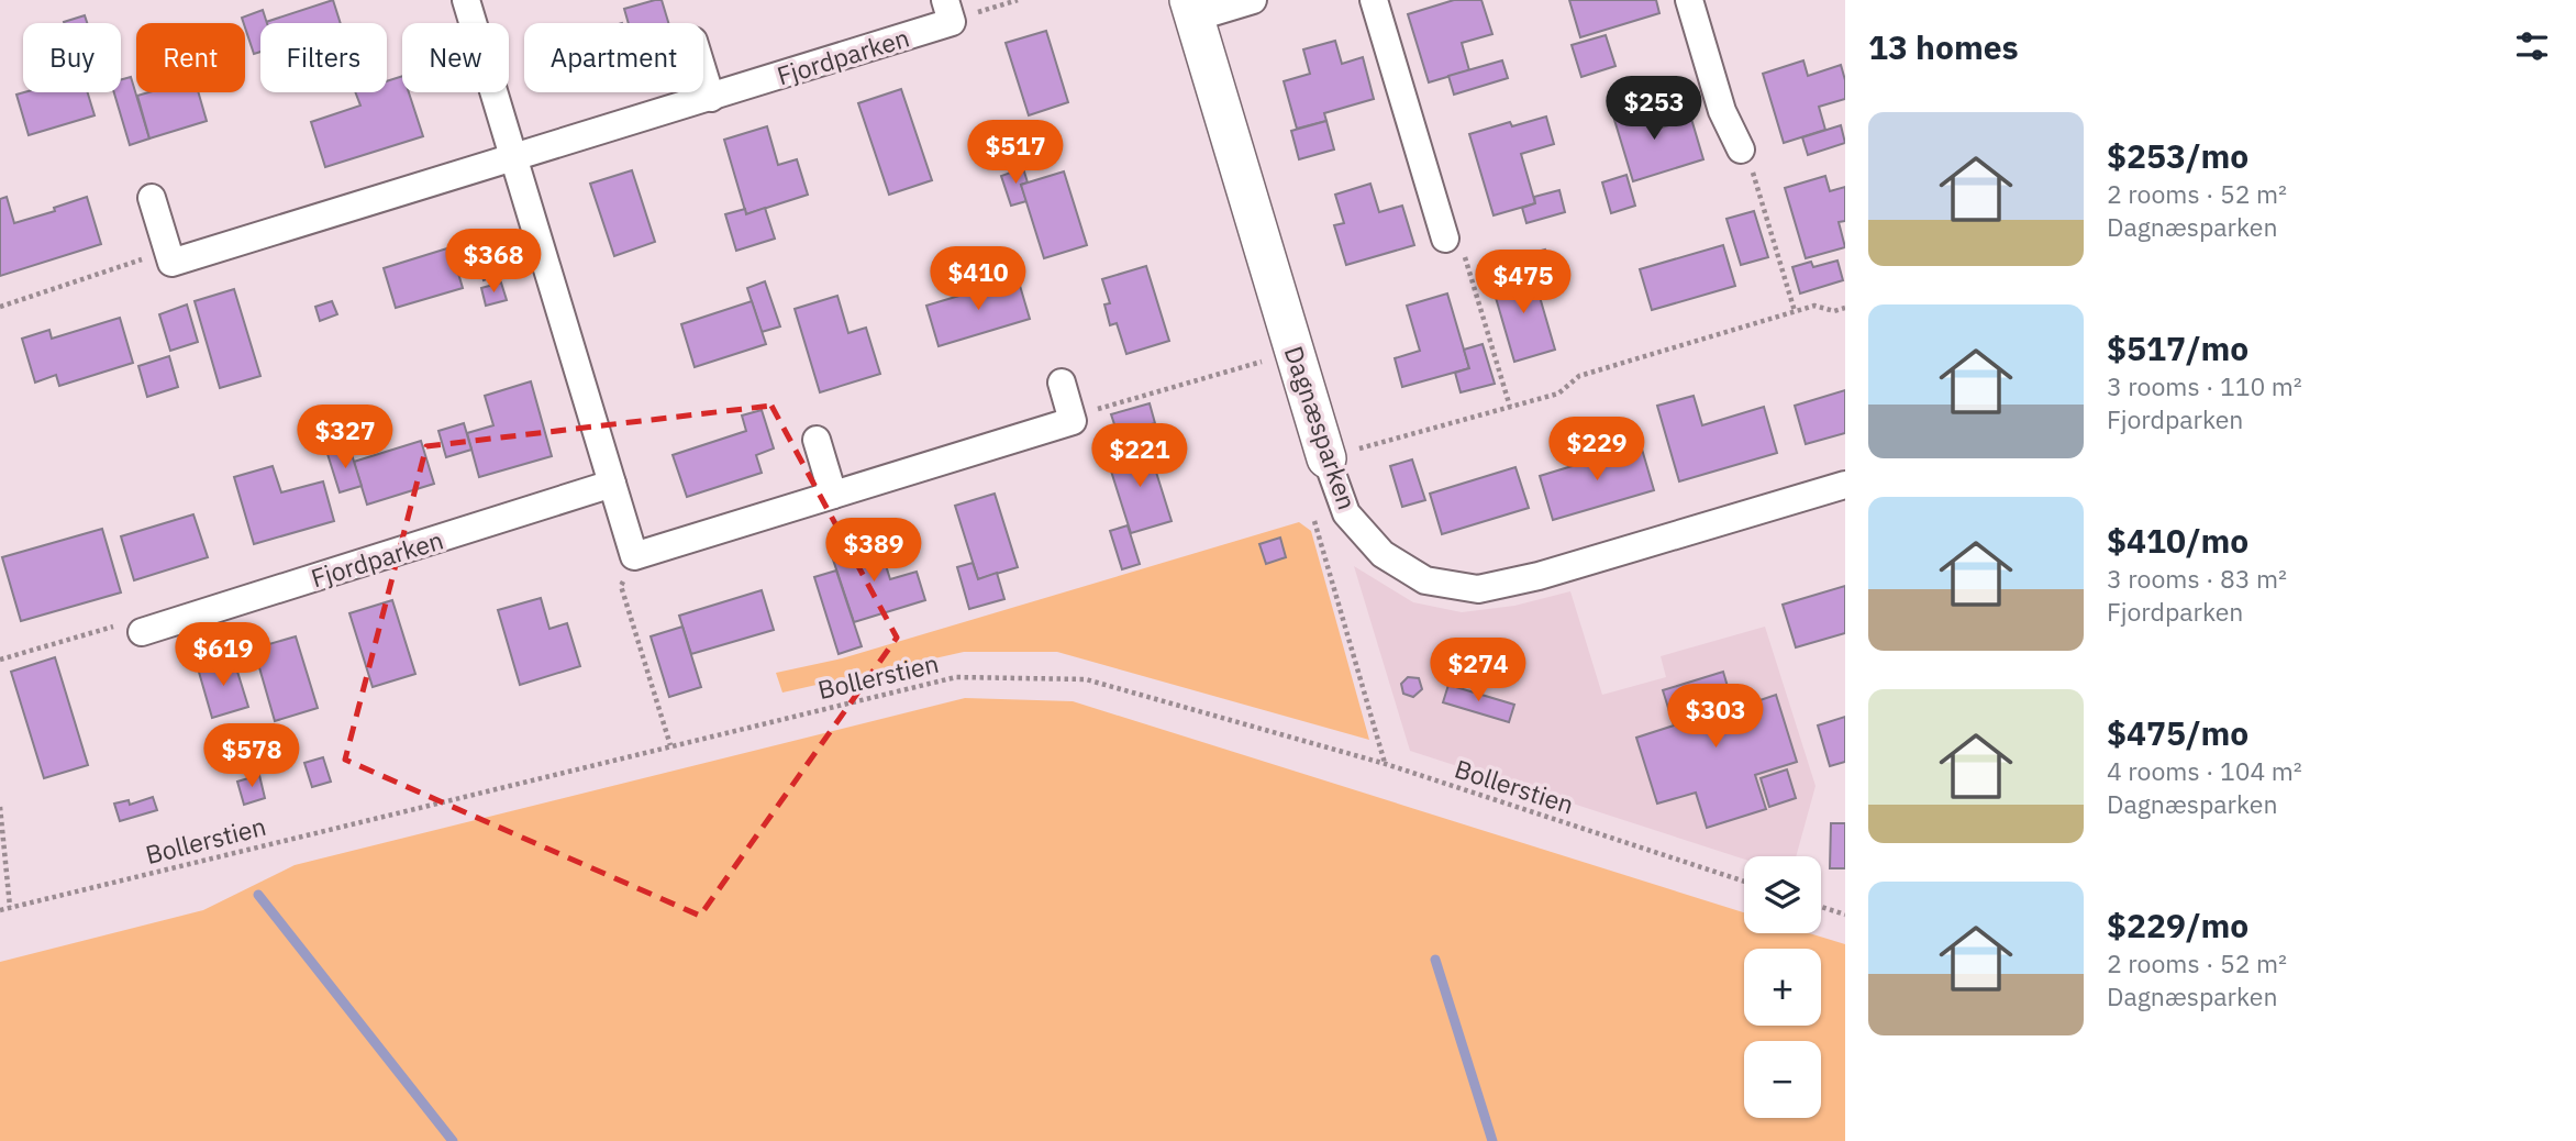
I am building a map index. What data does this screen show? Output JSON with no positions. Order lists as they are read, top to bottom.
{
  "streets": {
    "street": ["Fjordparken", "Dagnæsparken"],
    "path": ["Bollerstien"]
  },
  "page": {
    "heading": "13 homes",
    "chip": [
      "Buy",
      "Rent",
      "Filters",
      "New",
      "Apartment"
    ],
    "price": [
      "$253",
      "$517",
      "$368",
      "$410",
      "$475",
      "$327",
      "$229",
      "$221",
      "$389",
      "$619",
      "$274",
      "$303",
      "$578"
    ],
    "list": [
      {
        "name": "$253/mo",
        "note": "2 rooms · 52 m² · Dagnæsparken"
      },
      {
        "name": "$517/mo",
        "note": "3 rooms · 110 m² · Fjordparken"
      },
      {
        "name": "$410/mo",
        "note": "3 rooms · 83 m² · Fjordparken"
      },
      {
        "name": "$475/mo",
        "note": "4 rooms · 104 m² · Dagnæsparken"
      },
      {
        "name": "$229/mo",
        "note": "2 rooms · 52 m² · Dagnæsparken"
      }
    ],
    "map_buttons": ["+", "−"]
  }
}
